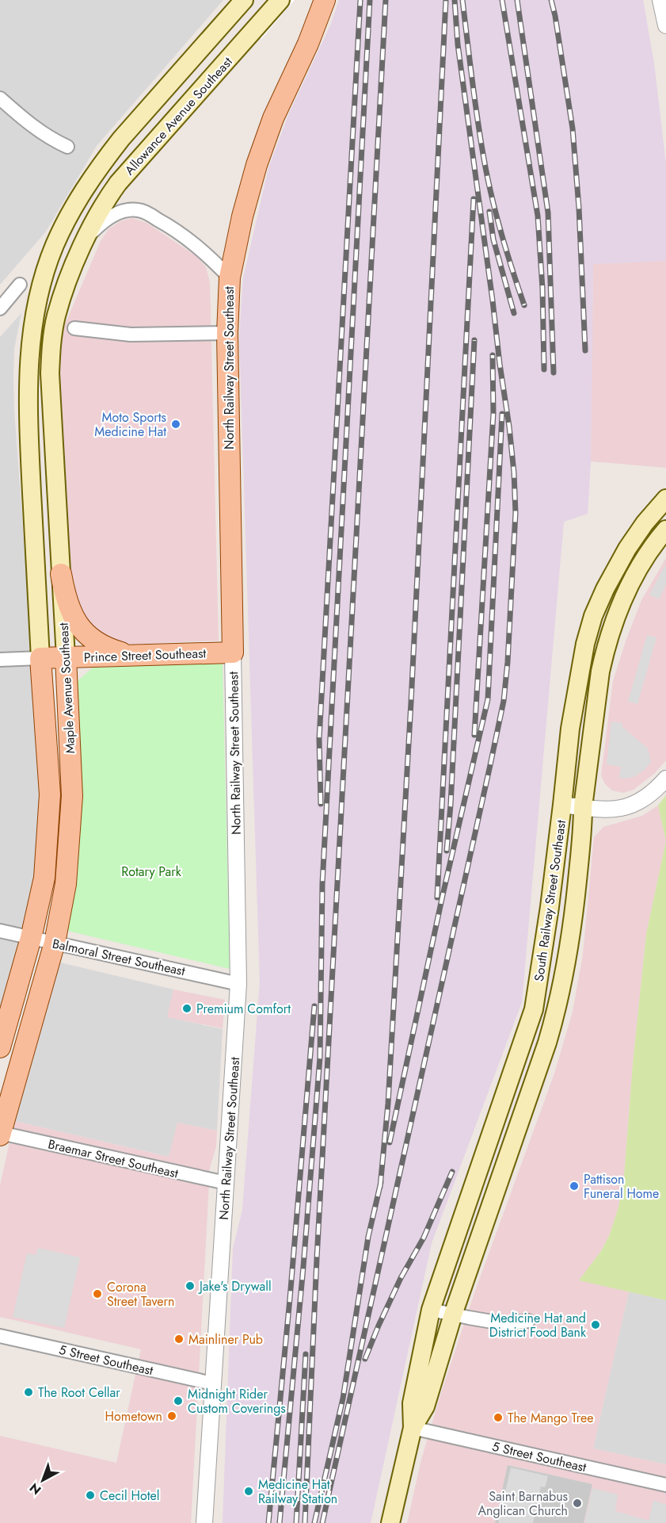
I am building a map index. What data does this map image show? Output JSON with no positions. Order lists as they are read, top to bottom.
{
  "streets": {
    "main road": [
      "Allowance Avenue Southeast",
      "North Railway Street Southeast",
      "Prince Street Southeast",
      "Maple Avenue Southeast",
      "South Railway Street Southeast"
    ],
    "street": ["Balmoral Street Southeast", "Braemar Street Southeast", "5 Street Southeast"]
  },
  "crossings": [
    ["Allowance Avenue Southeast", "Maple Avenue Southeast"],
    ["North Railway Street Southeast", "Prince Street Southeast"],
    ["North Railway Street Southeast", "Balmoral Street Southeast"],
    ["North Railway Street Southeast", "Braemar Street Southeast"],
    ["North Railway Street Southeast", "5 Street Southeast"],
    ["Prince Street Southeast", "Maple Avenue Southeast"],
    ["Maple Avenue Southeast", "Balmoral Street Southeast"],
    ["Maple Avenue Southeast", "Braemar Street Southeast"],
    ["South Railway Street Southeast", "5 Street Southeast"]
  ],
  "parks": ["Rotary Park"],
  "places": [
    "Moto Sports Medicine Hat",
    "Premium Comfort",
    "Pattison Funeral Home",
    "Jake's Drywall",
    "Corona Street Tavern",
    "Medicine Hat and District Food Bank",
    "Mainliner Pub",
    "The Root Cellar",
    "Midnight Rider Custom Coverings",
    "Hometown",
    "The Mango Tree",
    "Medicine Hat Railway Station",
    "Cecil Hotel",
    "Saint Barnabus Anglican Church"
  ],
  "north": "bottom left"
}
